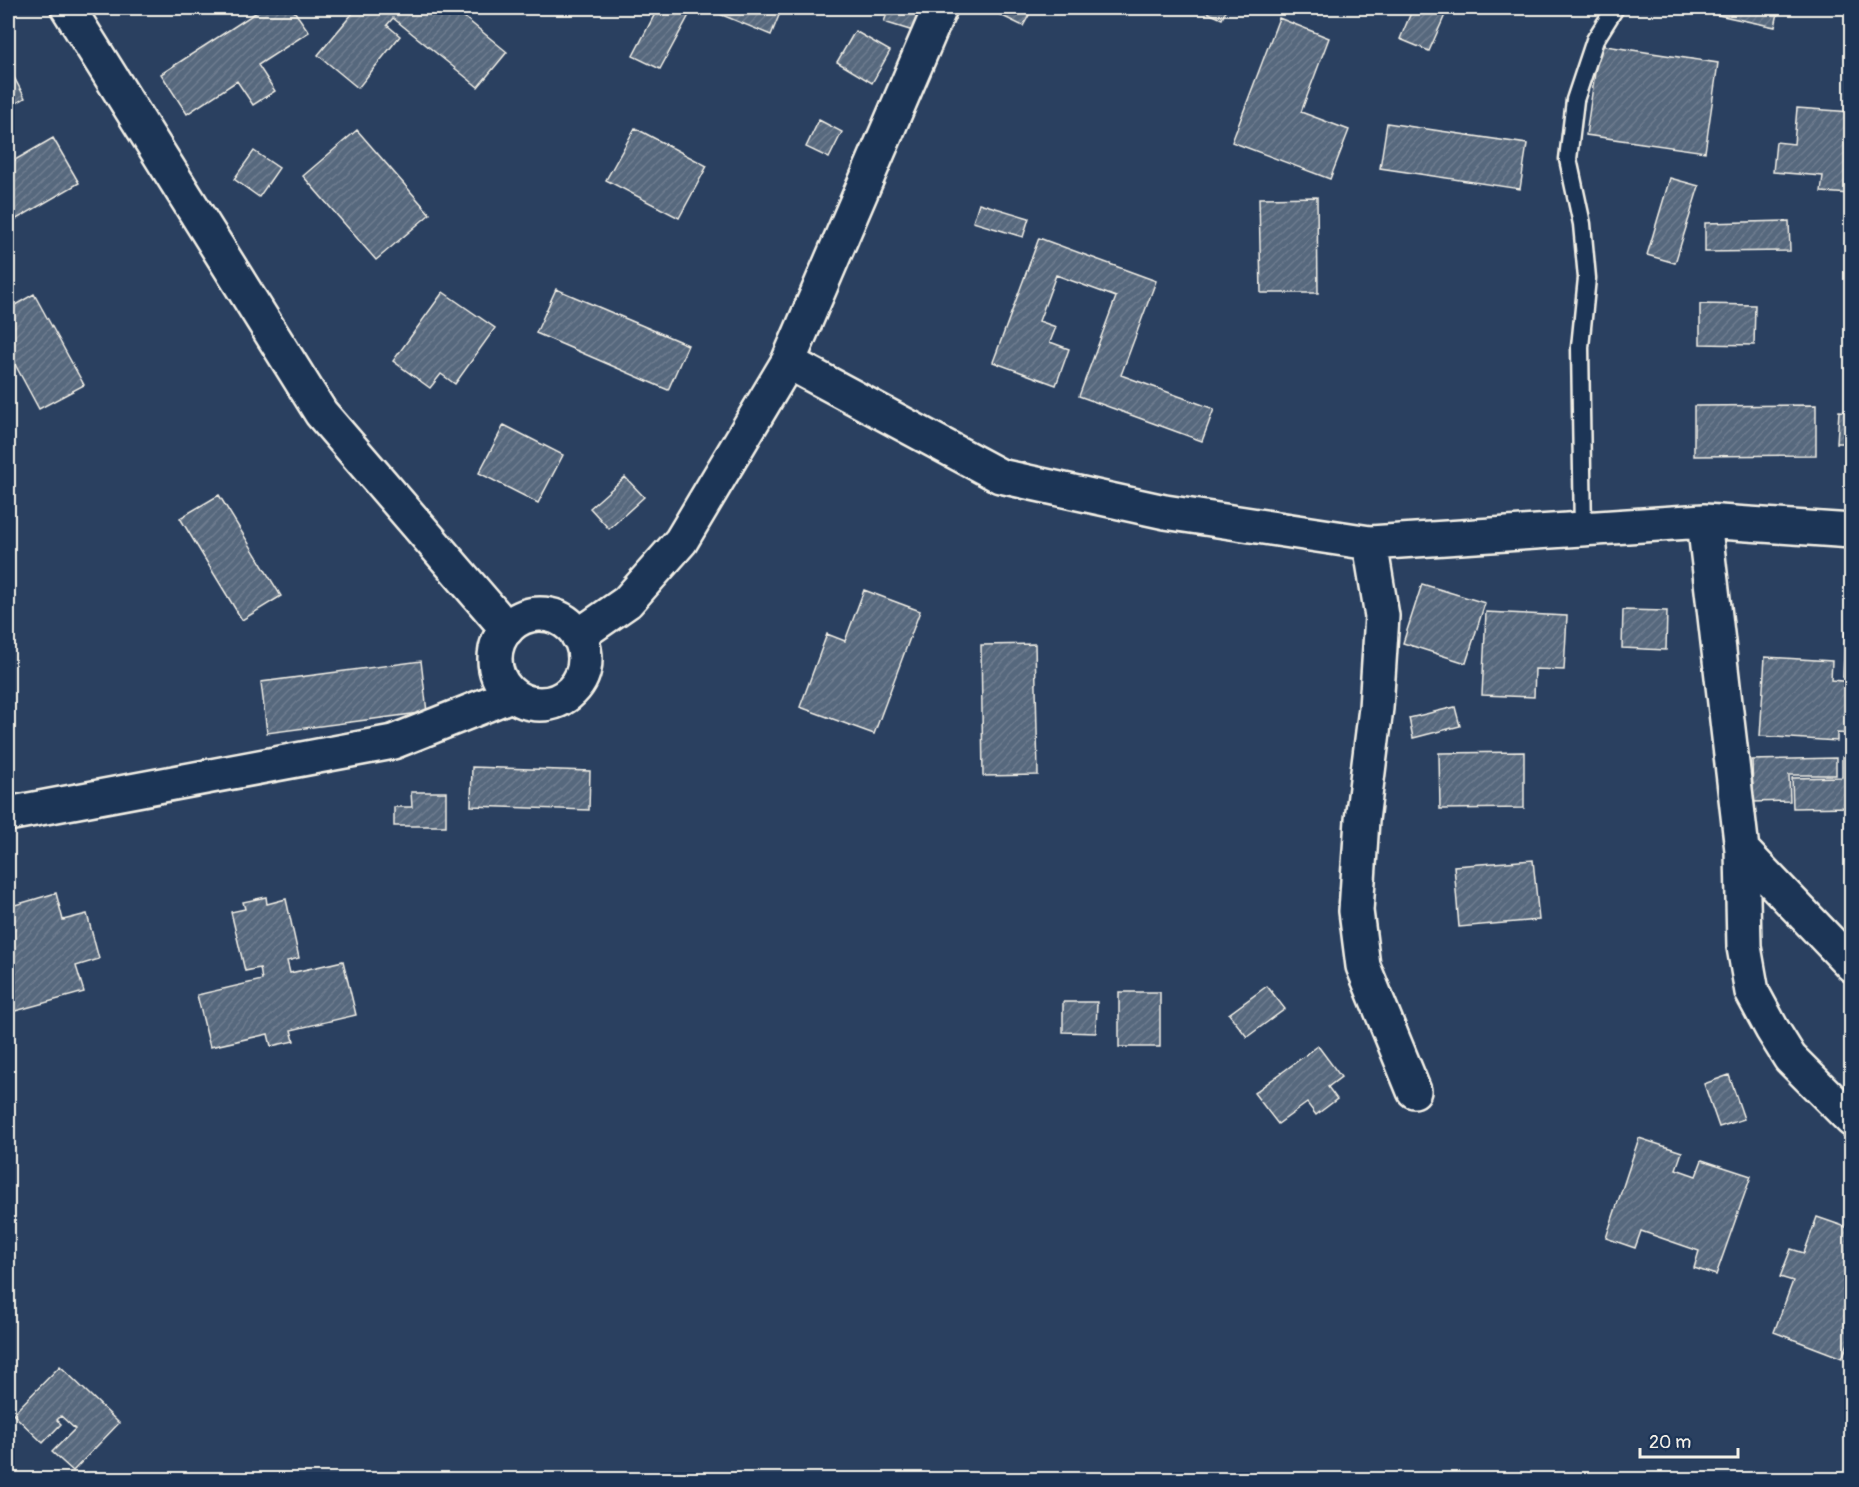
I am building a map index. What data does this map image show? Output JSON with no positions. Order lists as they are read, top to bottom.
{
  "scale_bar": "20 m"
}
